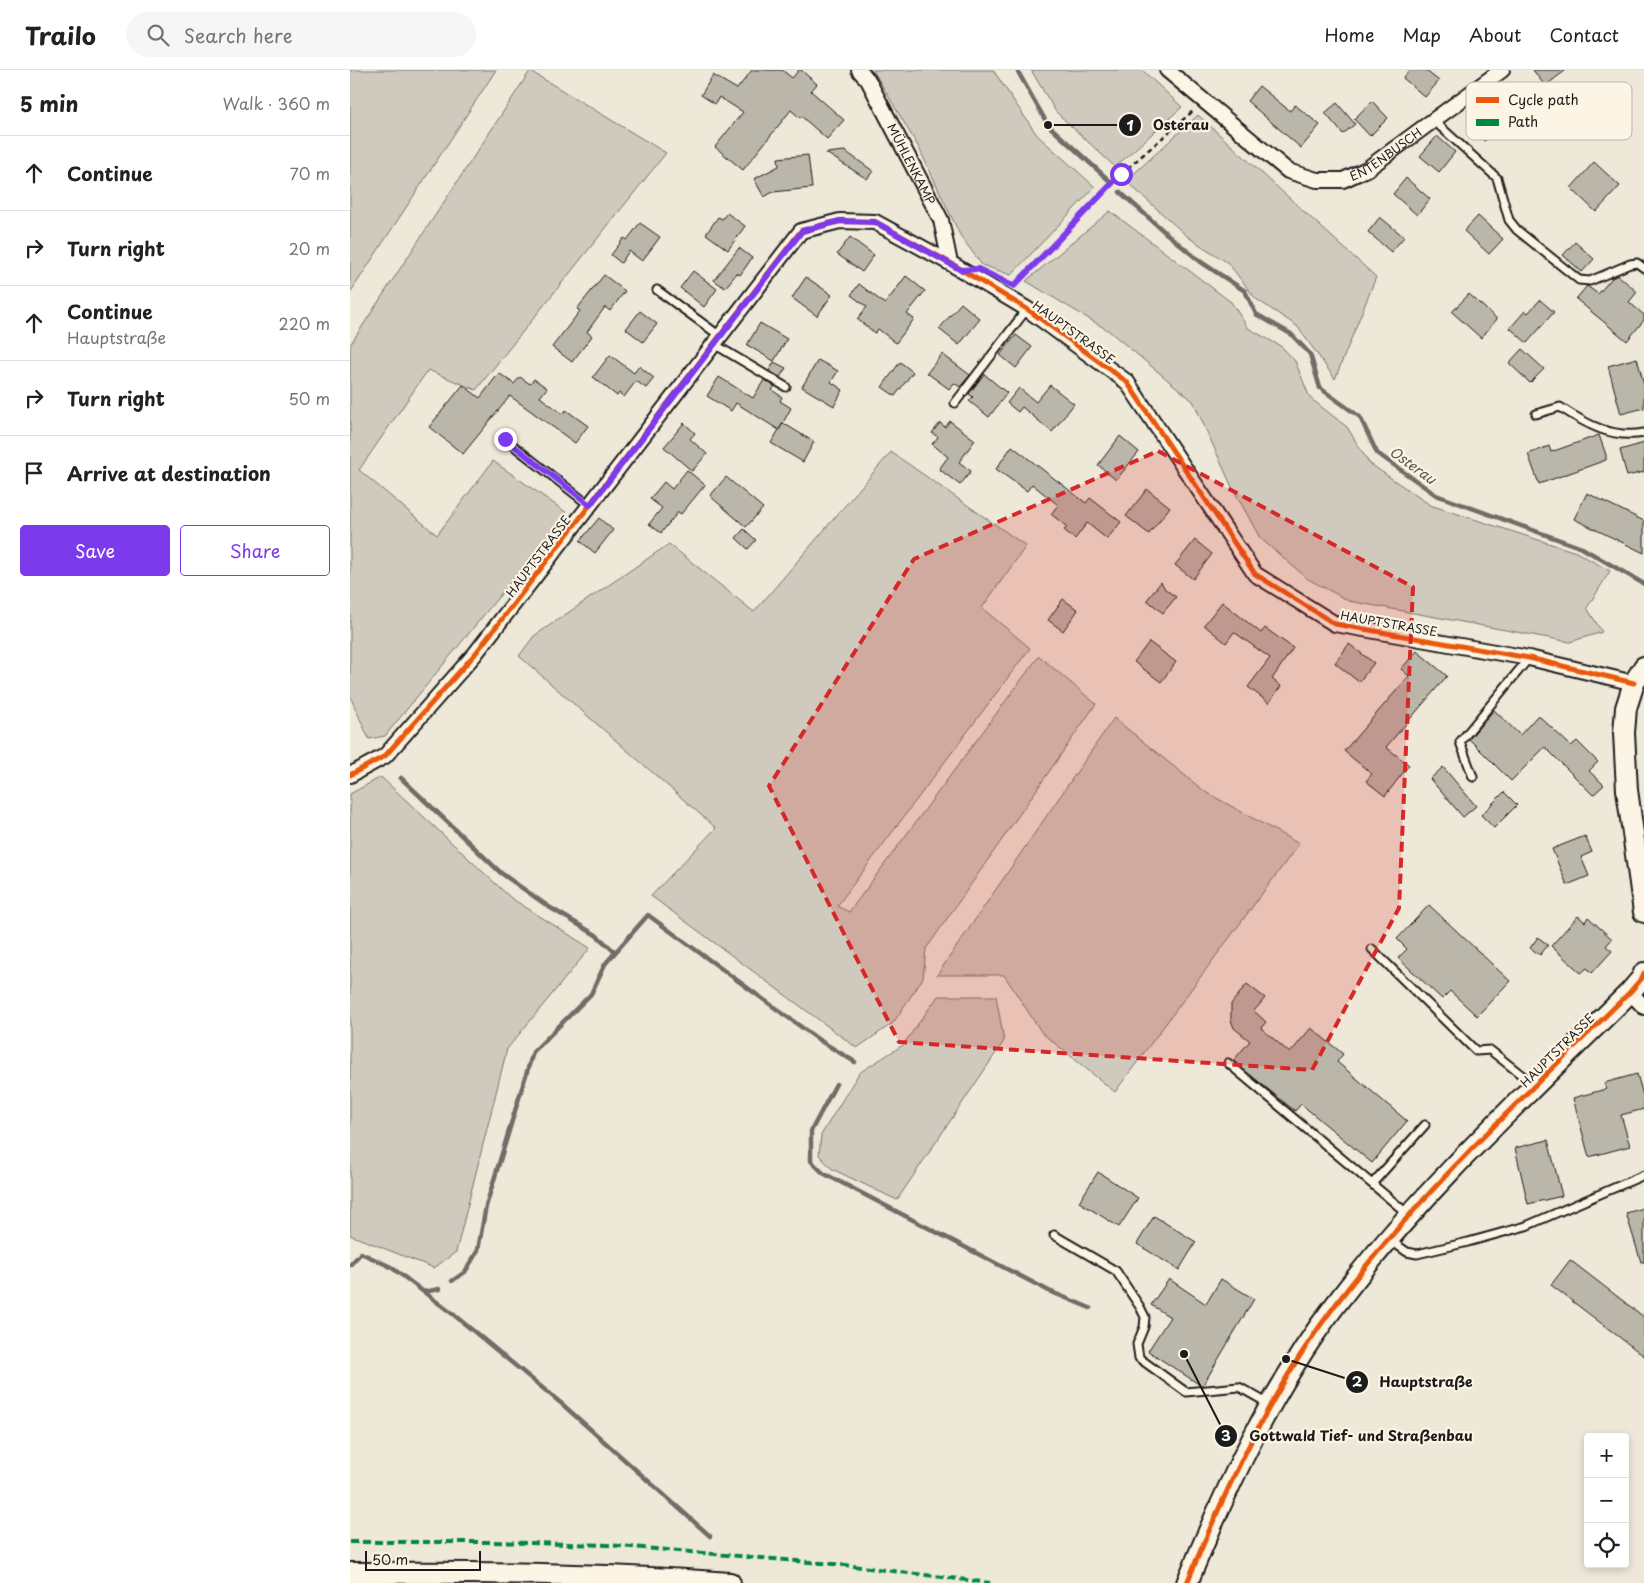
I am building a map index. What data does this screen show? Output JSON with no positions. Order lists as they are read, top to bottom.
{
  "streets": {
    "street": ["ENTENBUSCH", "MÜHLENKAMP", "HAUPTSTRASSE"]
  },
  "crossings": [
    ["MÜHLENKAMP", "HAUPTSTRASSE"]
  ],
  "water": ["Osterau"],
  "places": ["Osterau", "Gottwald Tief- und Straßenbau", "Hauptstraße"],
  "legend": ["Cycle path", "Path"],
  "scale_bar": "50 m",
  "page": {
    "header": "Trailo",
    "search": "Search here",
    "nav": [
      "Home",
      "Map",
      "About",
      "Contact"
    ],
    "heading": ["5 min", "Walk · 360 m"],
    "list": [
      ["Continue", "70 m"],
      ["Turn right", "20 m"],
      ["Continue", "Hauptstraße", "220 m"],
      ["Turn right", "50 m"],
      "Arrive at destination"
    ],
    "buttons": ["Save", "Share"],
    "map_buttons": ["+", "−"],
    "scale": "50 m"
  }
}
